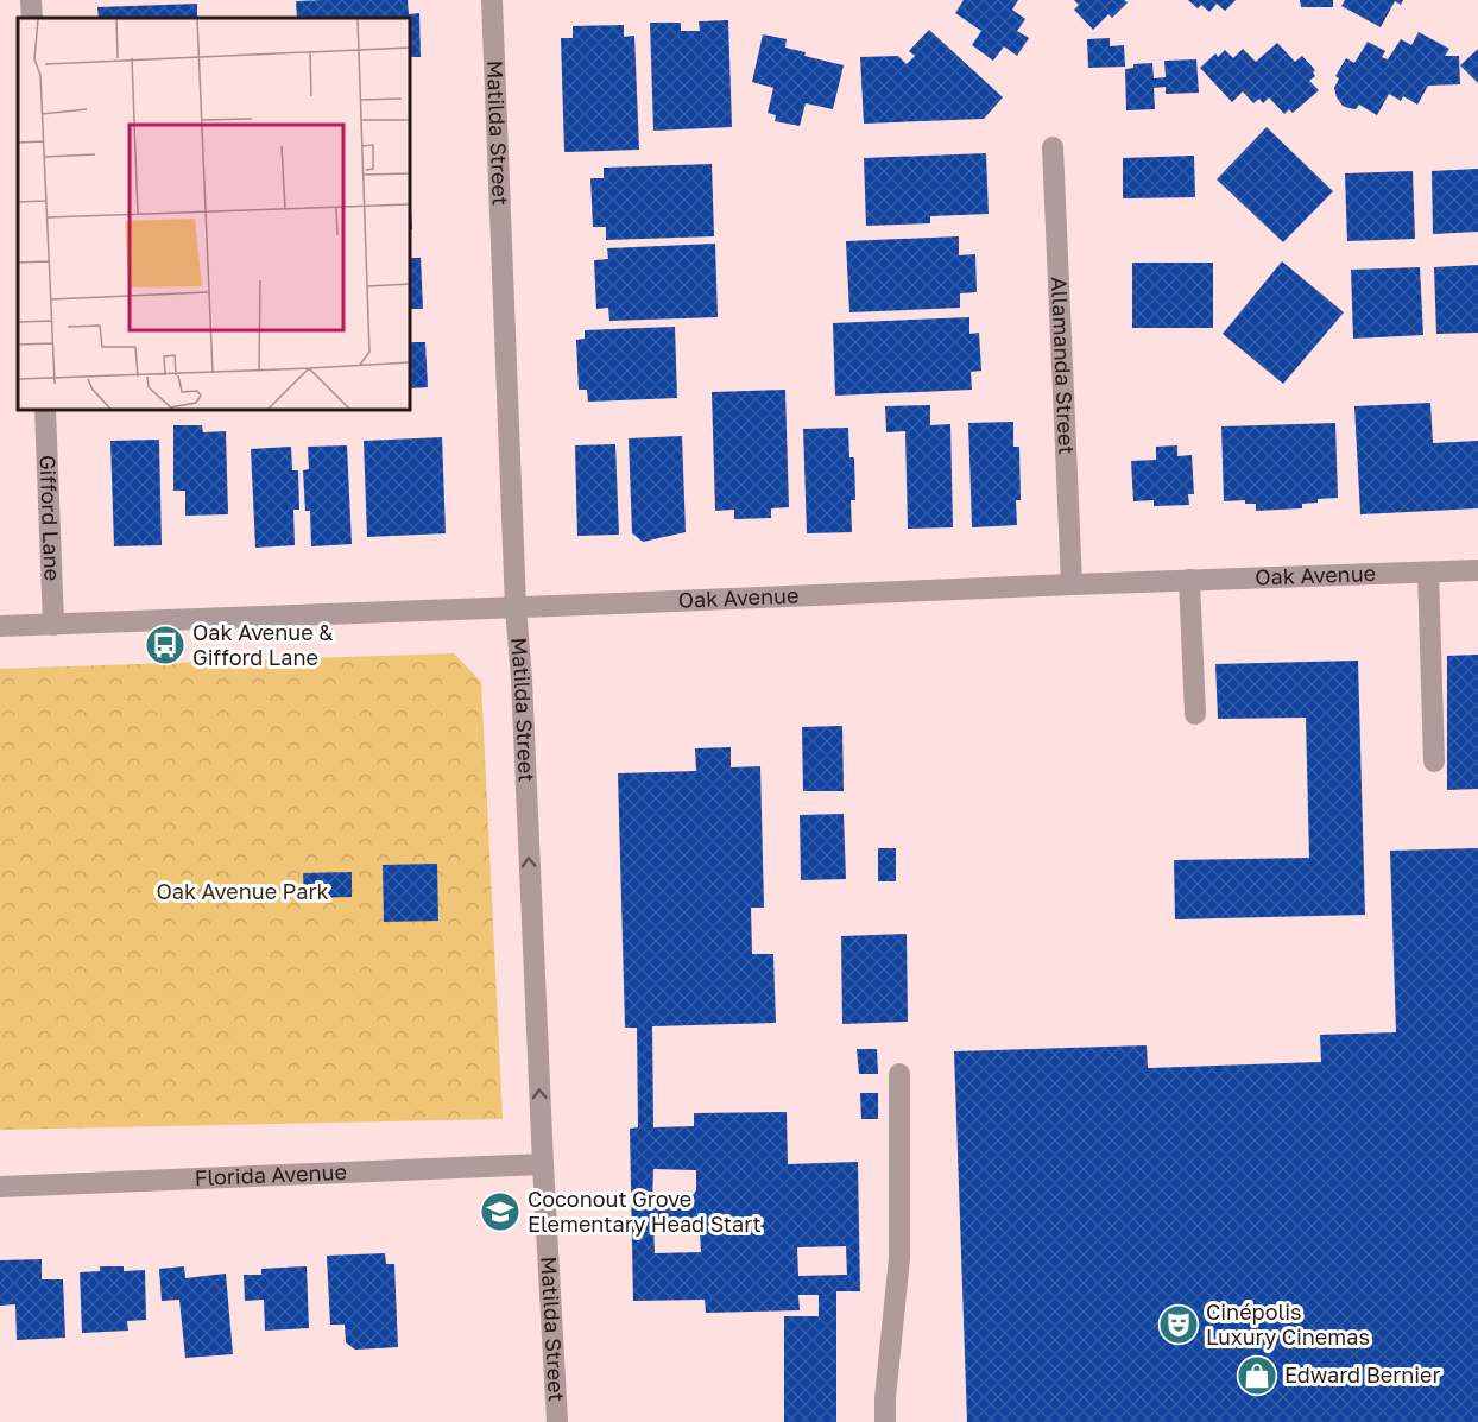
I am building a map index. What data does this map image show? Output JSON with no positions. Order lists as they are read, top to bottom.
{
  "streets": {
    "street": [
      "Matilda Street",
      "Allamanda Street",
      "Gifford Lane",
      "Oak Avenue",
      "Florida Avenue"
    ]
  },
  "crossings": [
    ["Matilda Street", "Oak Avenue"],
    ["Matilda Street", "Florida Avenue"],
    ["Allamanda Street", "Oak Avenue"],
    ["Gifford Lane", "Oak Avenue"]
  ],
  "one_way": ["Matilda Street"],
  "parks": ["Oak Avenue Park"],
  "places": {
    "bus stop": ["Oak Avenue & Gifford Lane"],
    "school or university": ["Coconout Grove Elementary Head Start"],
    "theatre": ["Cinépolis Luxury Cinemas"],
    "shop": ["Edward Bernier"]
  }
}
